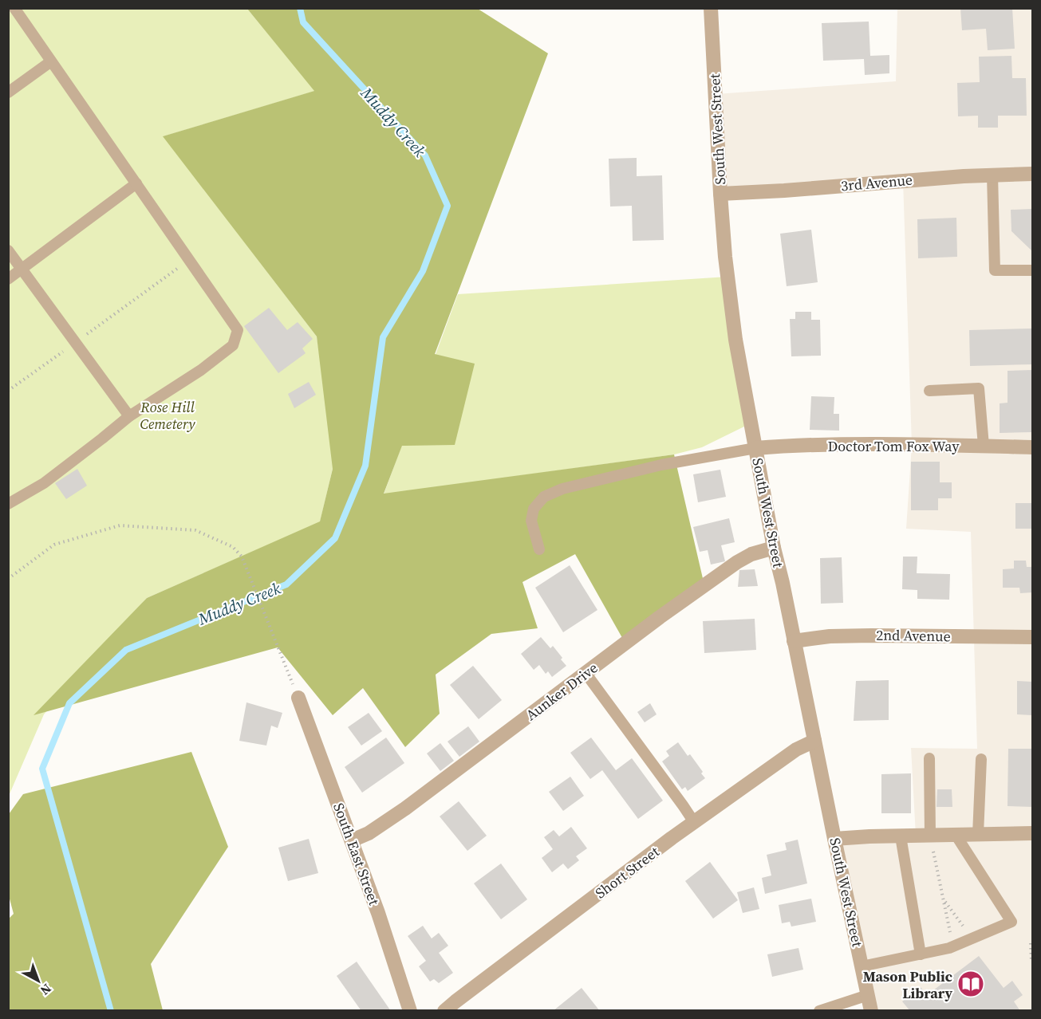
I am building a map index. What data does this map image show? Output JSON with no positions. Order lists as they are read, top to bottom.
{
  "streets": {
    "street": [
      "South West Street",
      "3rd Avenue",
      "Doctor Tom Fox Way",
      "2nd Avenue",
      "Aunker Drive",
      "South East Street",
      "Short Street"
    ]
  },
  "crossings": [
    ["South West Street", "3rd Avenue"],
    ["South West Street", "Doctor Tom Fox Way"],
    ["South West Street", "2nd Avenue"],
    ["South West Street", "Aunker Drive"],
    ["South West Street", "Short Street"],
    ["Aunker Drive", "South East Street"]
  ],
  "water": ["Muddy Creek"],
  "parks": ["Rose Hill Cemetery"],
  "places": {
    "library": ["Mason Public Library"]
  },
  "north": "bottom right"
}
